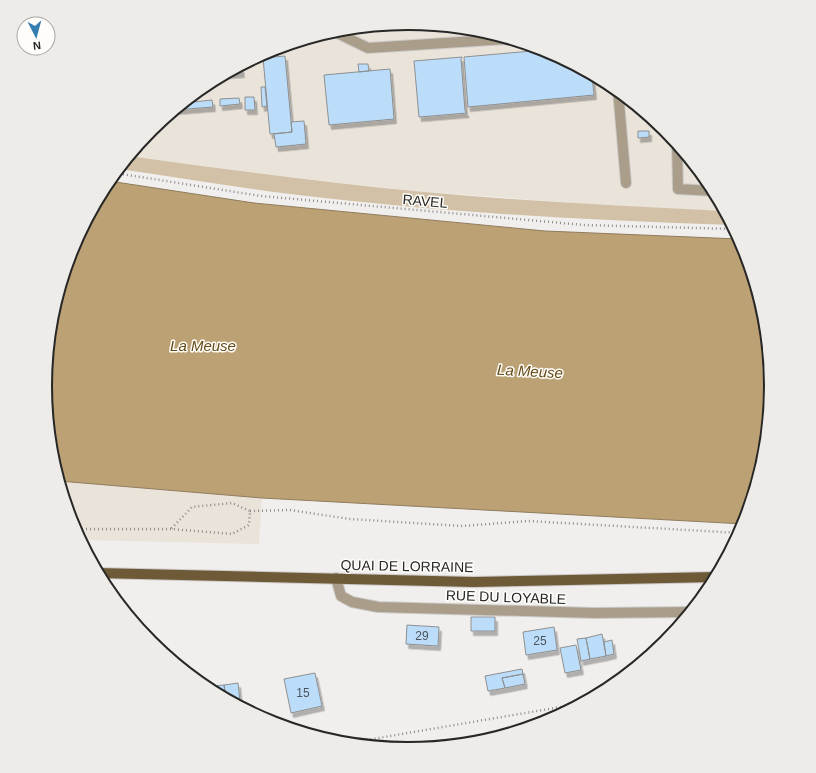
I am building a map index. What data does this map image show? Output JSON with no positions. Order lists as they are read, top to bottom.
{
  "streets": {
    "main road": ["QUAI DE LORRAINE"],
    "street": ["RUE DU LOYABLE"],
    "path": ["RAVEL"]
  },
  "crossings": [
    ["QUAI DE LORRAINE", "RUE DU LOYABLE"]
  ],
  "water": ["La Meuse"],
  "house_numbers": ["29", "25", "15"],
  "north": "bottom"
}
